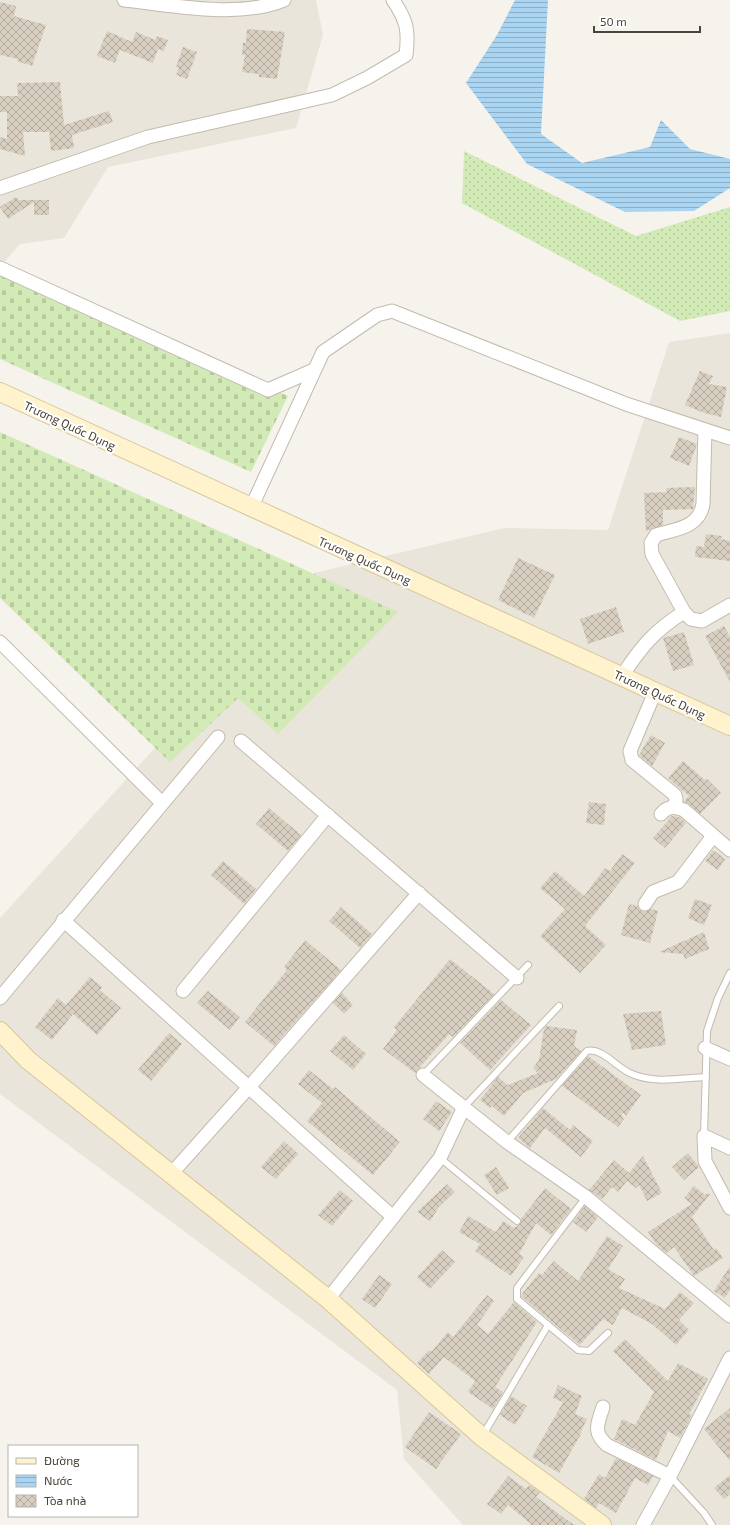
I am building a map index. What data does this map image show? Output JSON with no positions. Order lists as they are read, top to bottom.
{
  "streets": {
    "street": ["Trương Quốc Dụng"]
  },
  "legend": ["Đường", "Nước", "Tòa nhà"],
  "scale_bar": "50 m"
}
